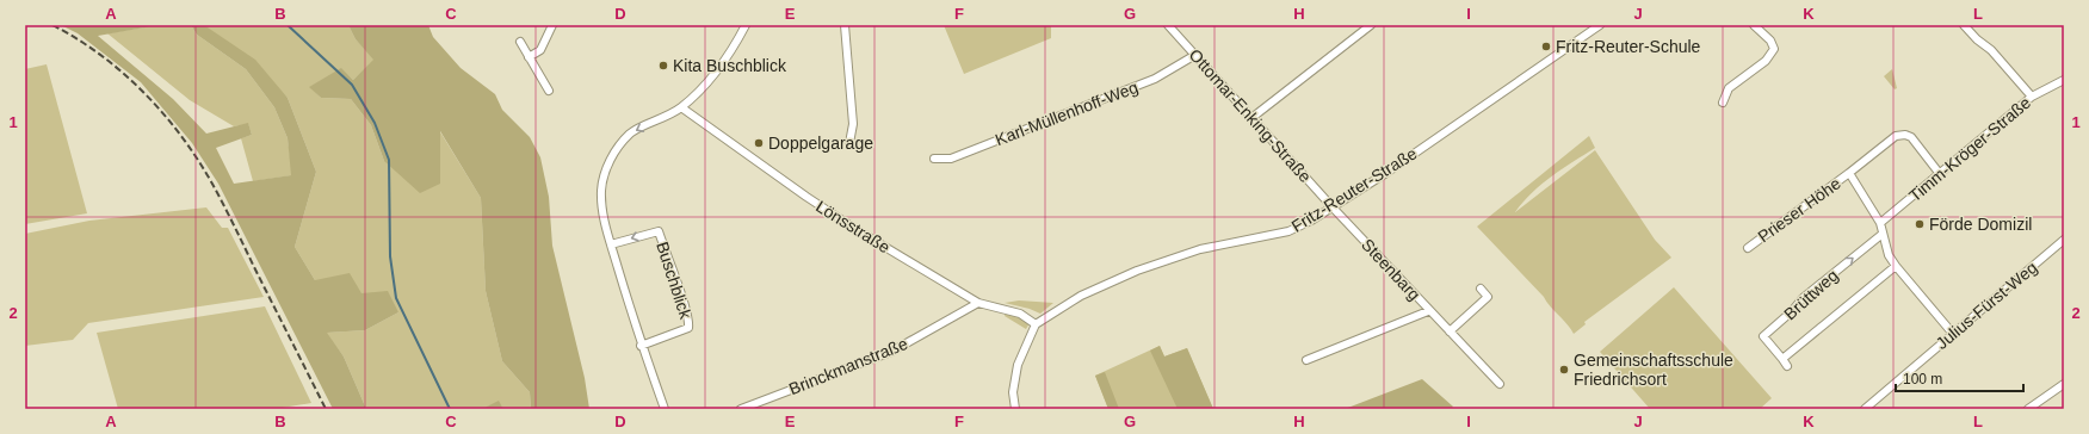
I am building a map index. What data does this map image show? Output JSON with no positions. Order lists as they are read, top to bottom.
{
  "streets": {
    "street": [
      "Karl-Müllenhoff-Weg",
      "Ottomar-Enking-Straße",
      "Timm-Kröger-Straße",
      "Fritz-Reuter-Straße",
      "Prieser Höhe",
      "Lönsstraße",
      "Steenbarg",
      "Buschblick",
      "Brüttweg",
      "Julius-Fürst-Weg",
      "Brinckmanstraße"
    ]
  },
  "crossings": [
    ["Karl-Müllenhoff-Weg", "Ottomar-Enking-Straße"],
    ["Ottomar-Enking-Straße", "Fritz-Reuter-Straße"],
    ["Ottomar-Enking-Straße", "Steenbarg"],
    ["Timm-Kröger-Straße", "Prieser Höhe"],
    ["Fritz-Reuter-Straße", "Lönsstraße"],
    ["Fritz-Reuter-Straße", "Steenbarg"],
    ["Lönsstraße", "Brinckmanstraße"]
  ],
  "places": [
    "Fritz-Reuter-Schule",
    "Kita Buschblick",
    "Doppelgarage",
    "Förde Domizil",
    "Gemeinschaftsschule Friedrichsort"
  ],
  "scale_bar": "100 m",
  "grid": {
    "columns": [
      "A",
      "B",
      "C",
      "D",
      "E",
      "F",
      "G",
      "H",
      "I",
      "J",
      "K",
      "L"
    ],
    "rows": ["1", "2"]
  }
}
